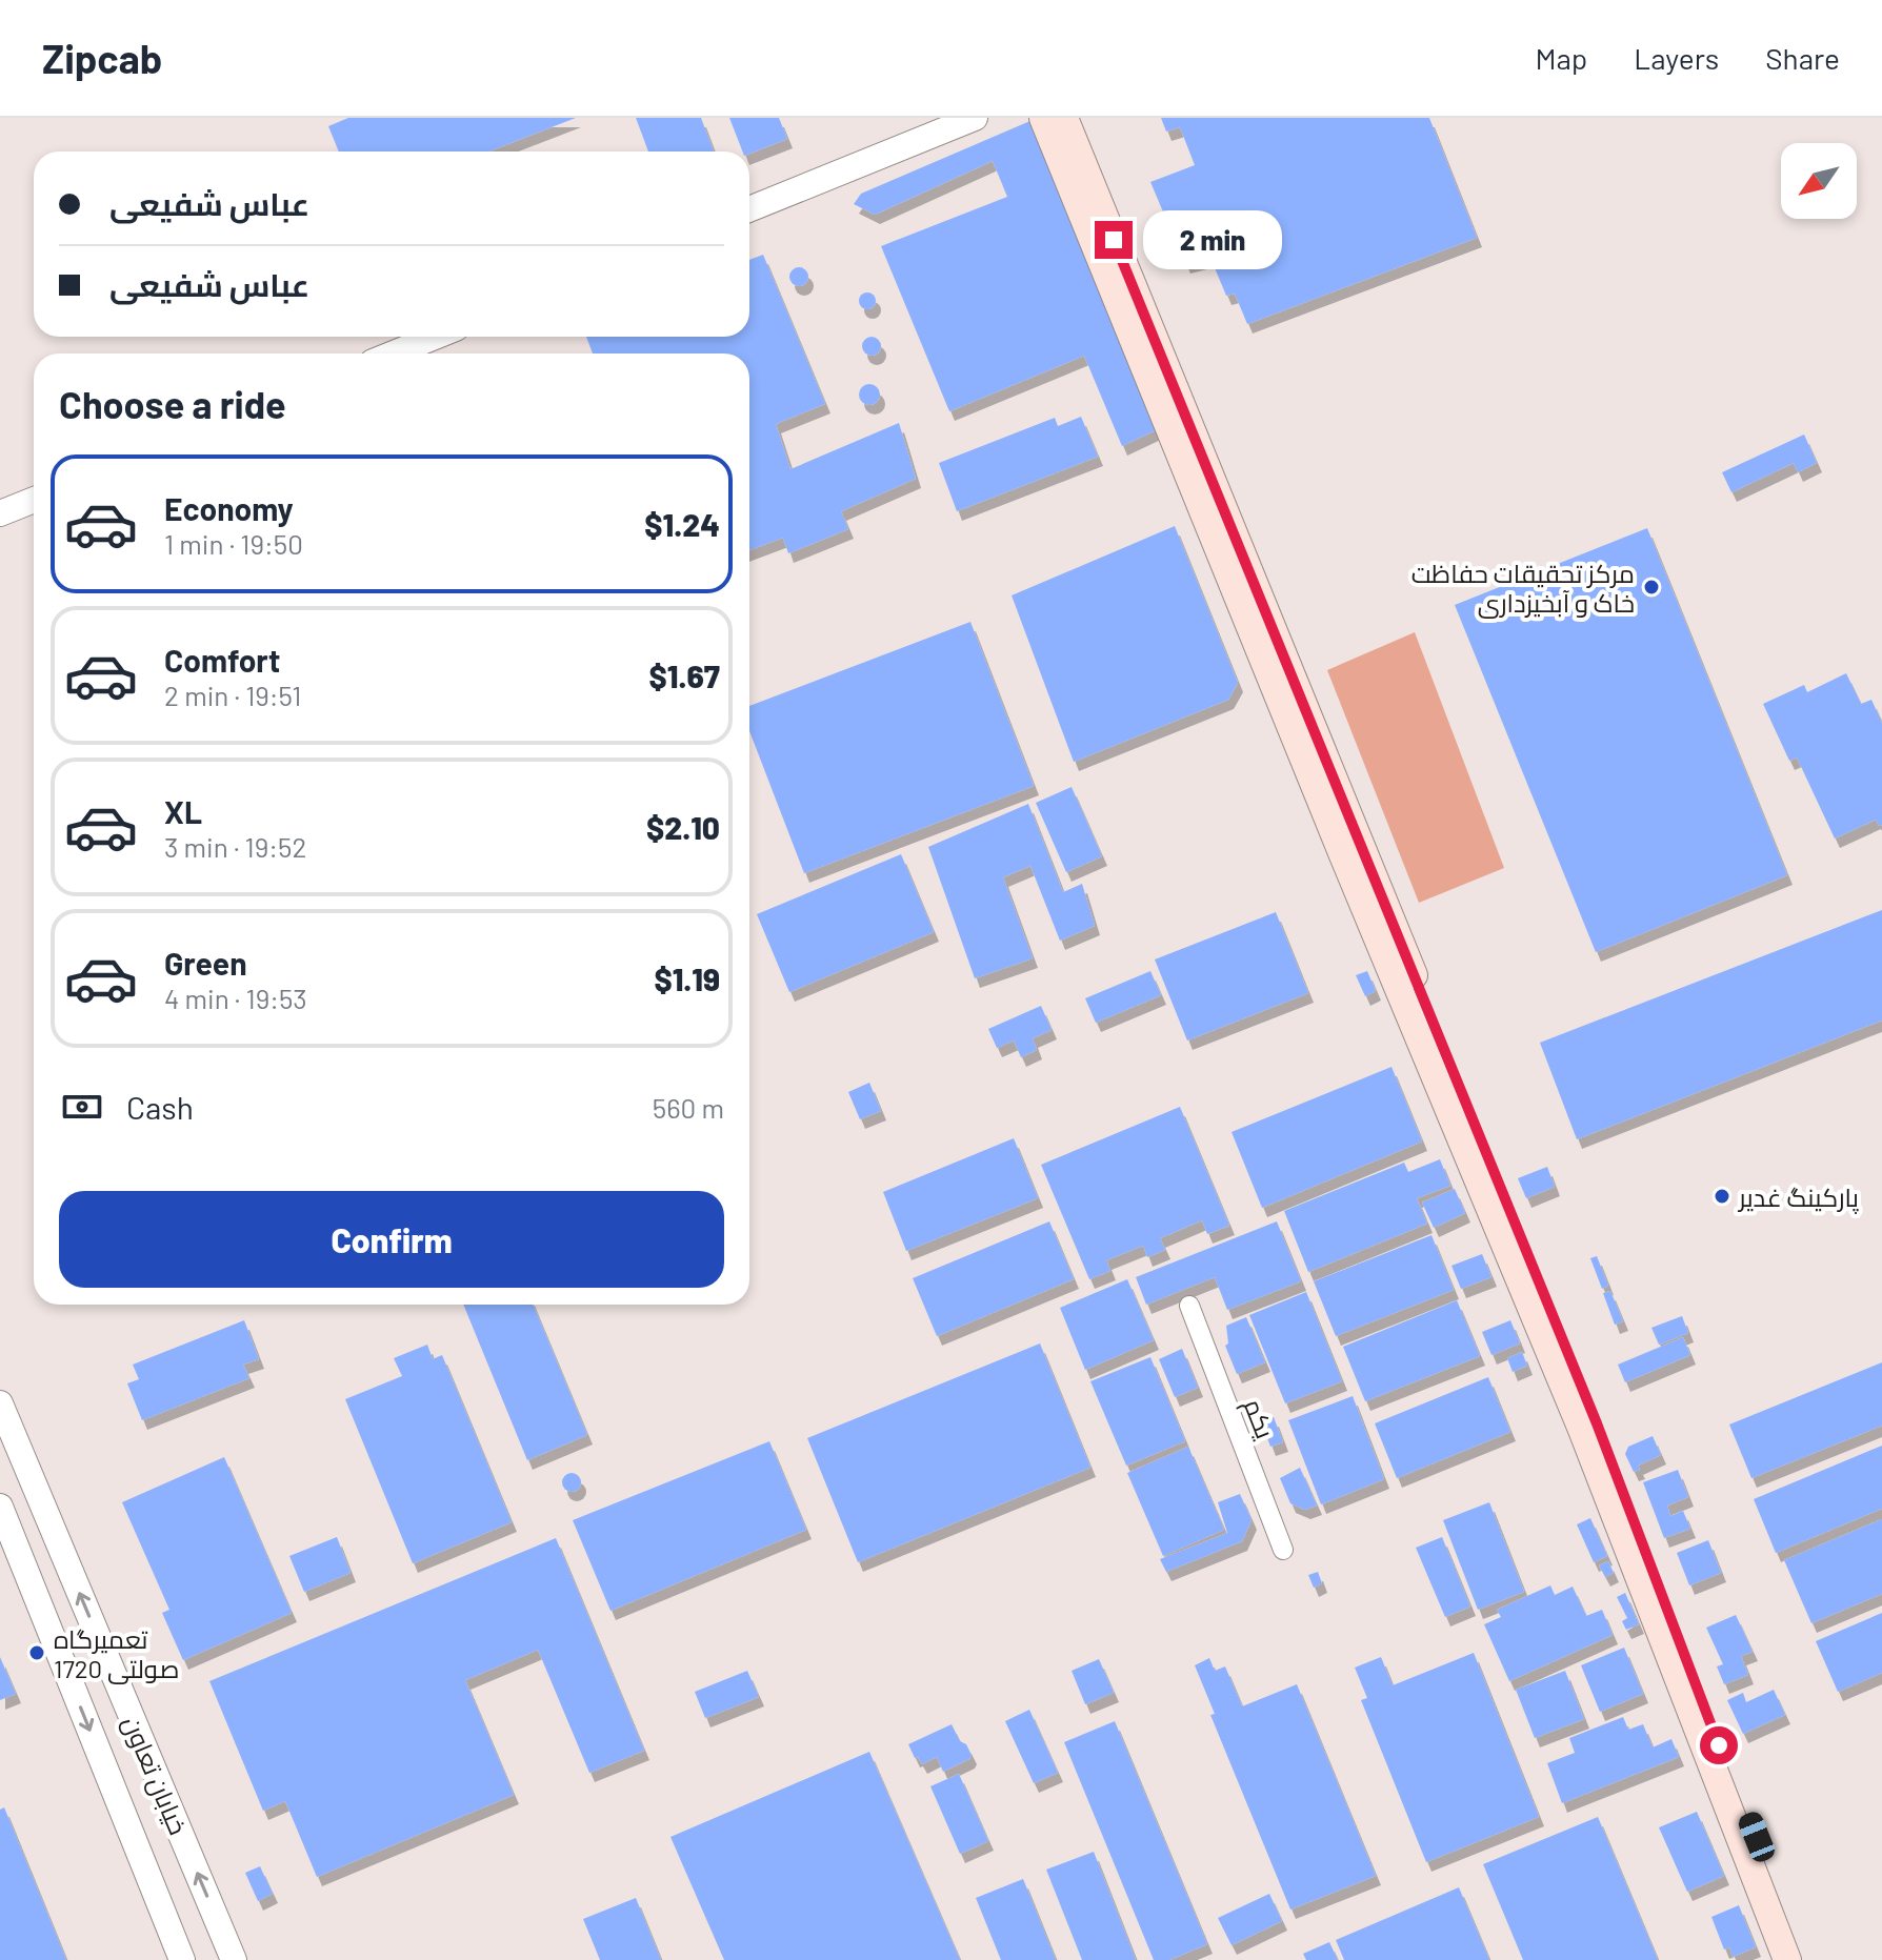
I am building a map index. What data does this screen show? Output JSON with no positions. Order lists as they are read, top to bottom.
{
  "streets": {
    "street": ["یکم", "خیابان تعاون"]
  },
  "places": ["مرکز تحقیقات حفاظت خاک و آبخیزداری", "پارکینگ غدیر", "تعمیرگاه 1720 صولتی"],
  "north": "bottom left",
  "page": {
    "header": "Zipcab",
    "nav": ["Map", "Layers", "Share"],
    "banner": ["عباس شفیعی", "عباس شفیعی"],
    "bubble": "2 min",
    "heading": "Choose a ride",
    "list": [
      {
        "name": "Economy",
        "note": "1 min · 19:50",
        "value": "$1.24"
      },
      {
        "name": "Comfort",
        "note": "2 min · 19:51",
        "value": "$1.67"
      },
      {
        "name": "XL",
        "note": "3 min · 19:52",
        "value": "$2.10"
      },
      {
        "name": "Green",
        "note": "4 min · 19:53",
        "value": "$1.19"
      }
    ],
    "pay": ["Cash", "560 m"],
    "buttons": "Confirm"
  }
}
